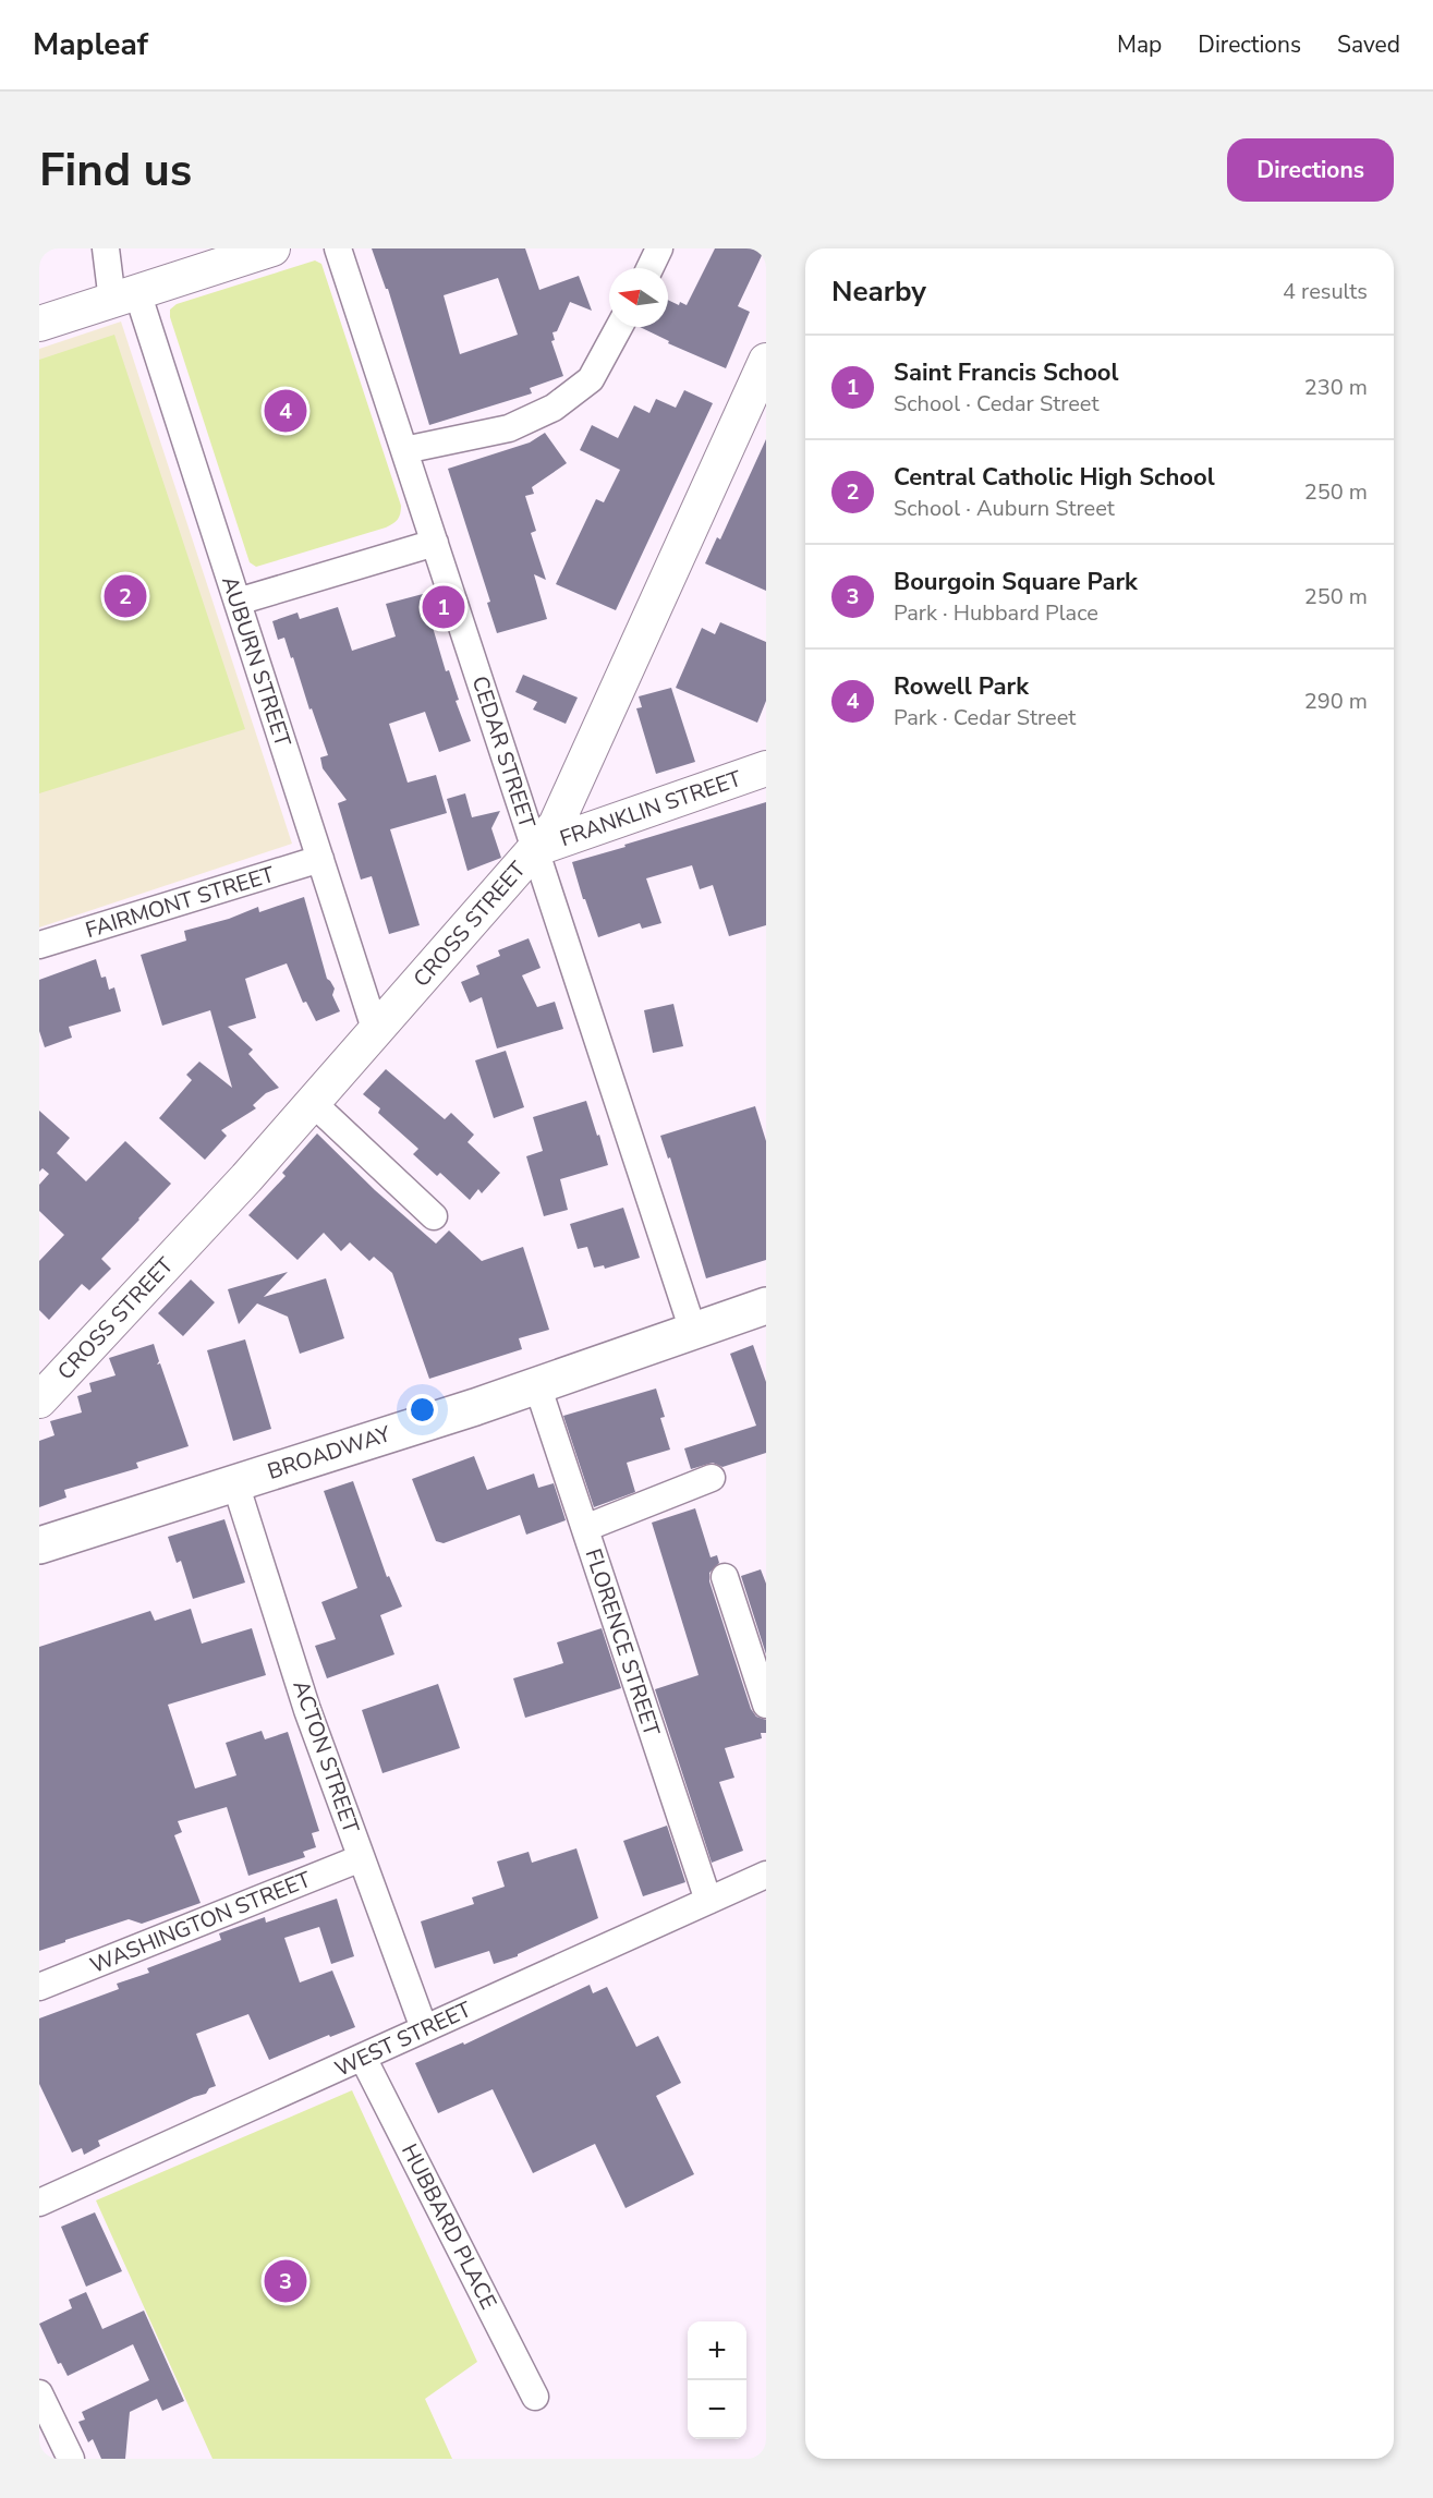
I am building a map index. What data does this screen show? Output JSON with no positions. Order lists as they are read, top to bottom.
{
  "streets": {
    "main road": ["BROADWAY"],
    "street": [
      "AUBURN STREET",
      "CEDAR STREET",
      "FRANKLIN STREET",
      "FAIRMONT STREET",
      "CROSS STREET",
      "FLORENCE STREET",
      "ACTON STREET",
      "WASHINGTON STREET",
      "WEST STREET",
      "HUBBARD PLACE"
    ]
  },
  "crossings": [
    ["AUBURN STREET", "FAIRMONT STREET"],
    ["AUBURN STREET", "CROSS STREET"],
    ["CEDAR STREET", "FRANKLIN STREET"],
    ["CEDAR STREET", "CROSS STREET"],
    ["CEDAR STREET", "BROADWAY"],
    ["FRANKLIN STREET", "CROSS STREET"],
    ["BROADWAY", "FLORENCE STREET"],
    ["BROADWAY", "ACTON STREET"],
    ["FLORENCE STREET", "WEST STREET"],
    ["ACTON STREET", "WASHINGTON STREET"],
    ["ACTON STREET", "WEST STREET"],
    ["WEST STREET", "HUBBARD PLACE"]
  ],
  "north": "left",
  "page": {
    "header": "Mapleaf",
    "nav": ["Map", "Directions", "Saved"],
    "buttons": "Directions",
    "title": "Find us",
    "heading": ["Nearby", "4 results"],
    "list": [
      {
        "mark": "1",
        "name": "Saint Francis School",
        "note": "School · Cedar Street",
        "value": "230 m"
      },
      {
        "mark": "2",
        "name": "Central Catholic High School",
        "note": "School · Auburn Street",
        "value": "250 m"
      },
      {
        "mark": "3",
        "name": "Bourgoin Square Park",
        "note": "Park · Hubbard Place",
        "value": "250 m"
      },
      {
        "mark": "4",
        "name": "Rowell Park",
        "note": "Park · Cedar Street",
        "value": "290 m"
      }
    ],
    "pins": [
      "4",
      "2",
      "1",
      "3"
    ],
    "map_buttons": ["+", "−"]
  }
}
